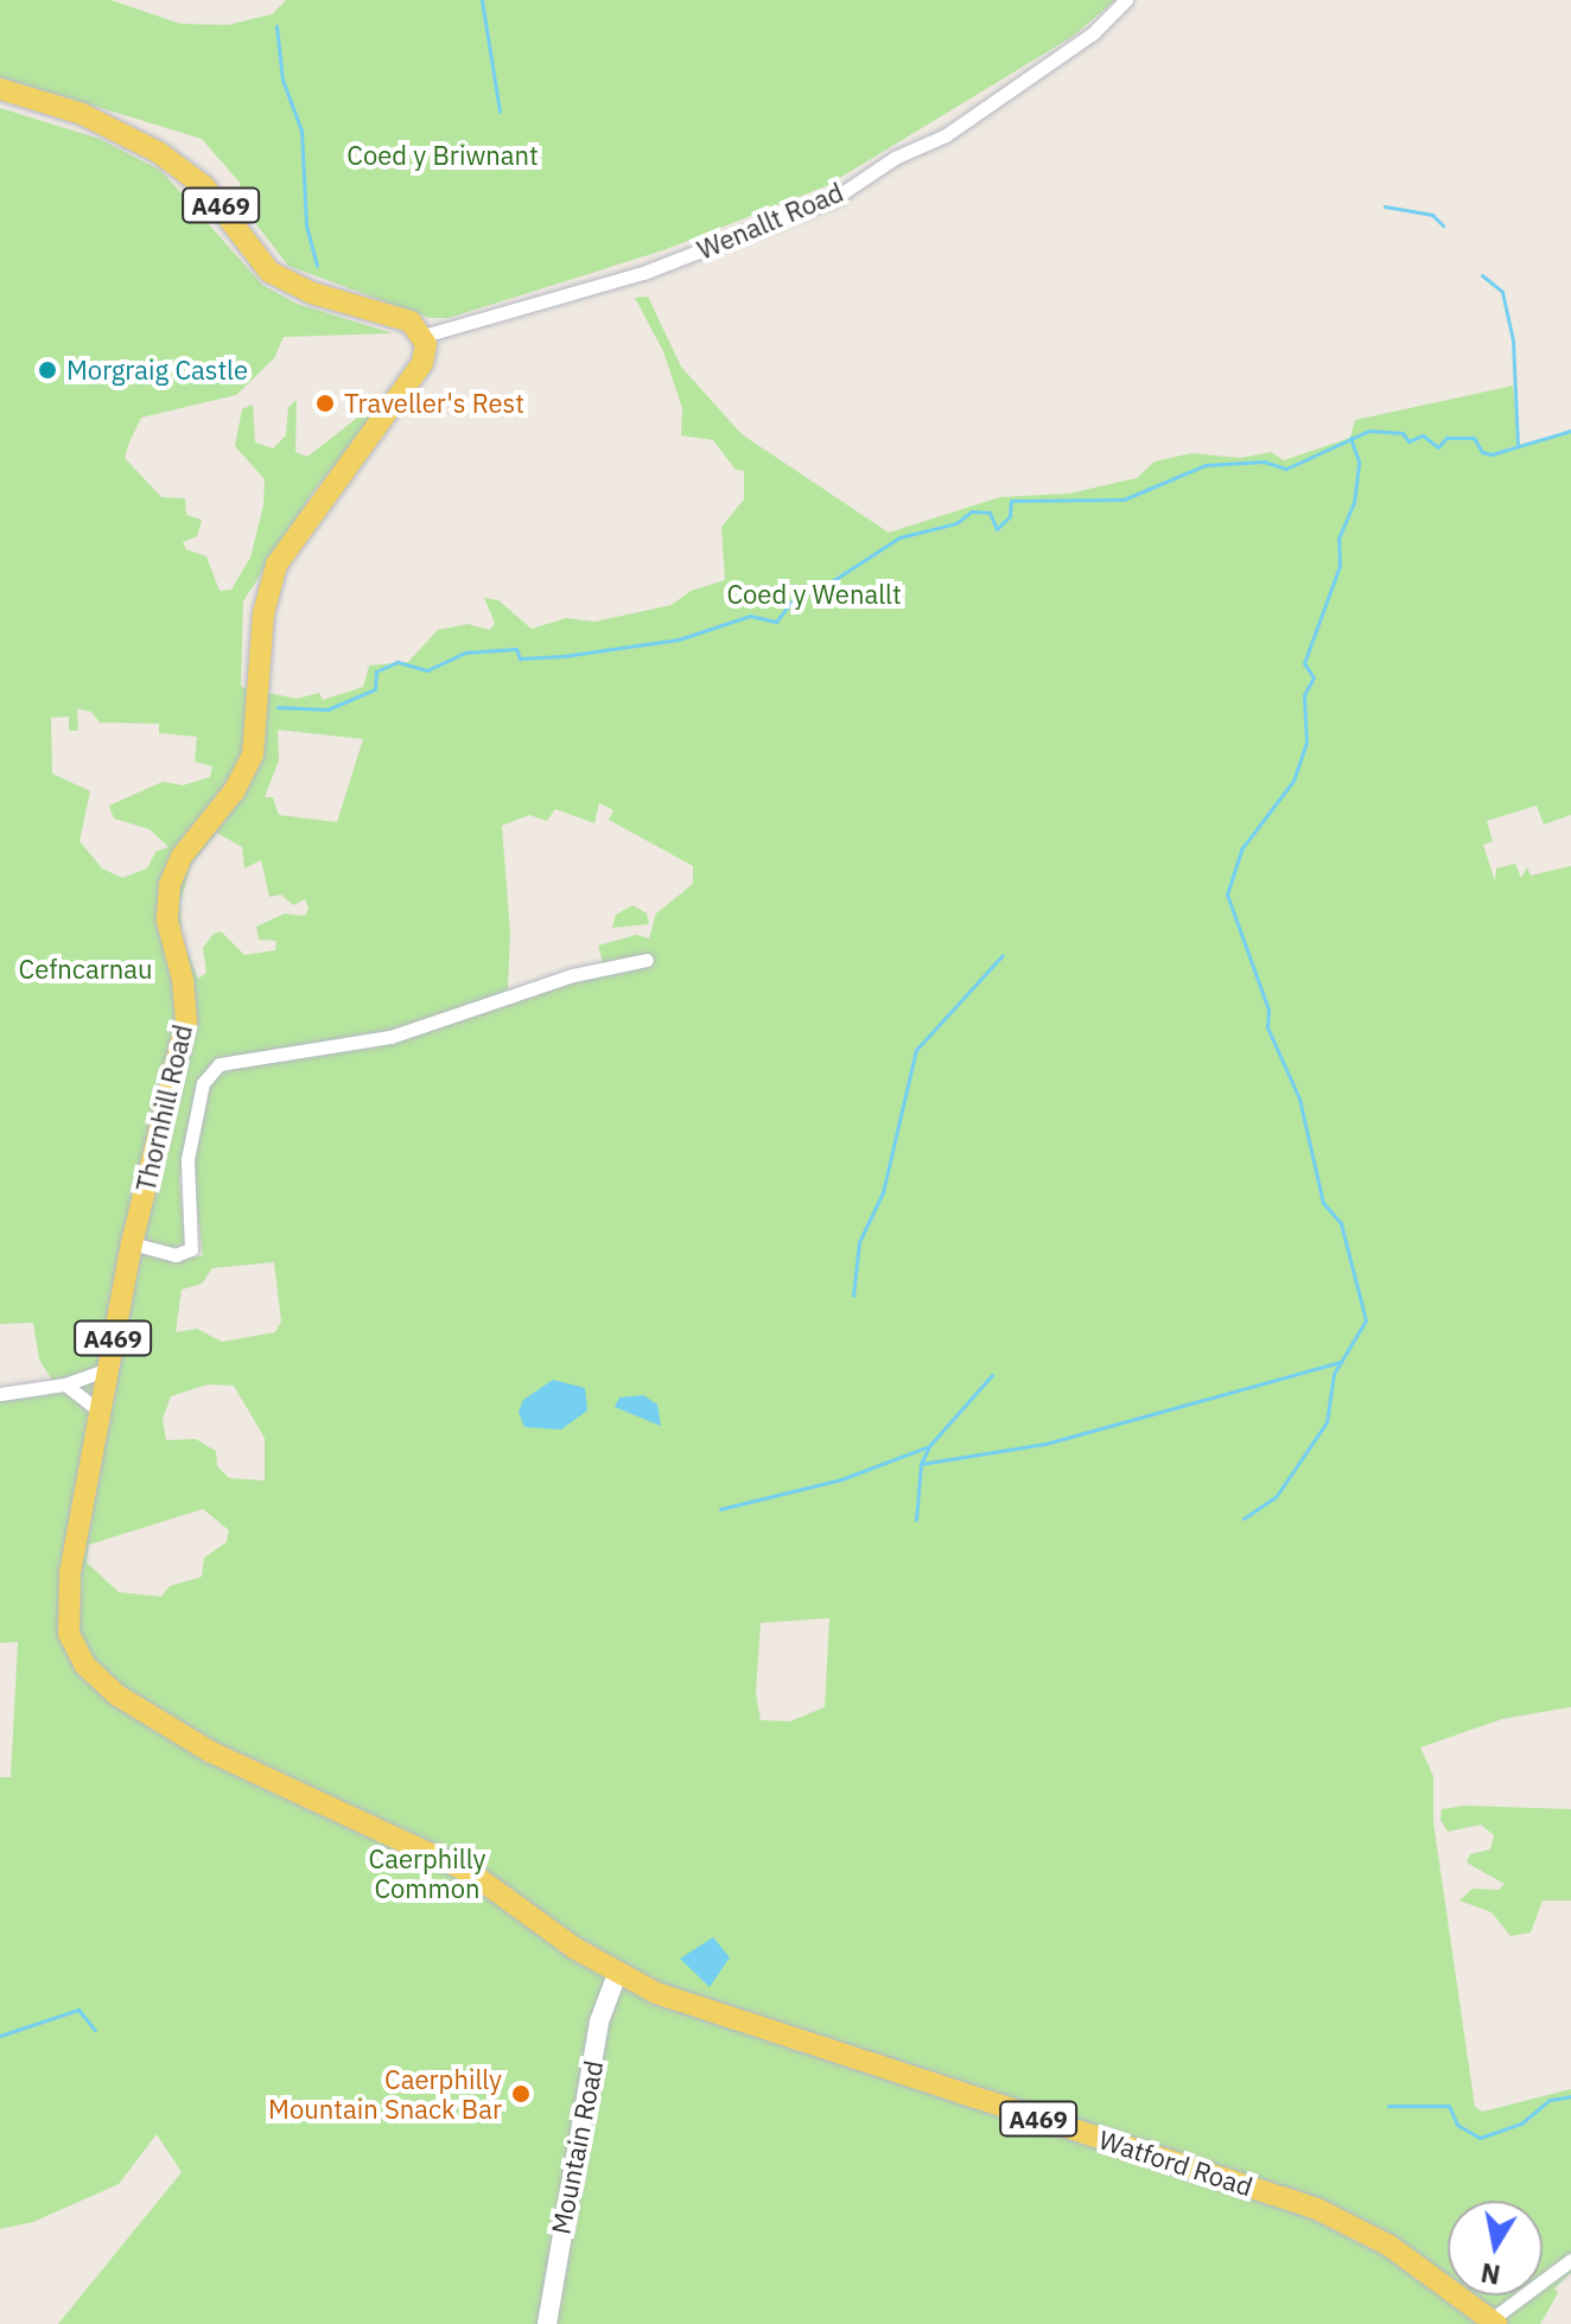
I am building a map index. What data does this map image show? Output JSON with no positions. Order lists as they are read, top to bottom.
{
  "streets": {
    "main road": [
      "A469",
      "Thornhill Road",
      "Mountain Road",
      "Watford Road"
    ],
    "street": ["Wenallt Road"]
  },
  "crossings": [
    ["A469", "Wenallt Road"],
    ["A469", "Thornhill Road"],
    ["Wenallt Road", "Thornhill Road"],
    ["Thornhill Road", "Mountain Road"],
    ["Thornhill Road", "Watford Road"],
    ["Mountain Road", "Watford Road"]
  ],
  "parks": [
    "Coed y Briwnant",
    "Coed y Wenallt",
    "Cefncarnau",
    "Caerphilly Common"
  ],
  "places": ["Morgraig Castle", "Traveller's Rest", "Caerphilly Mountain Snack Bar"],
  "north": "bottom"
}
